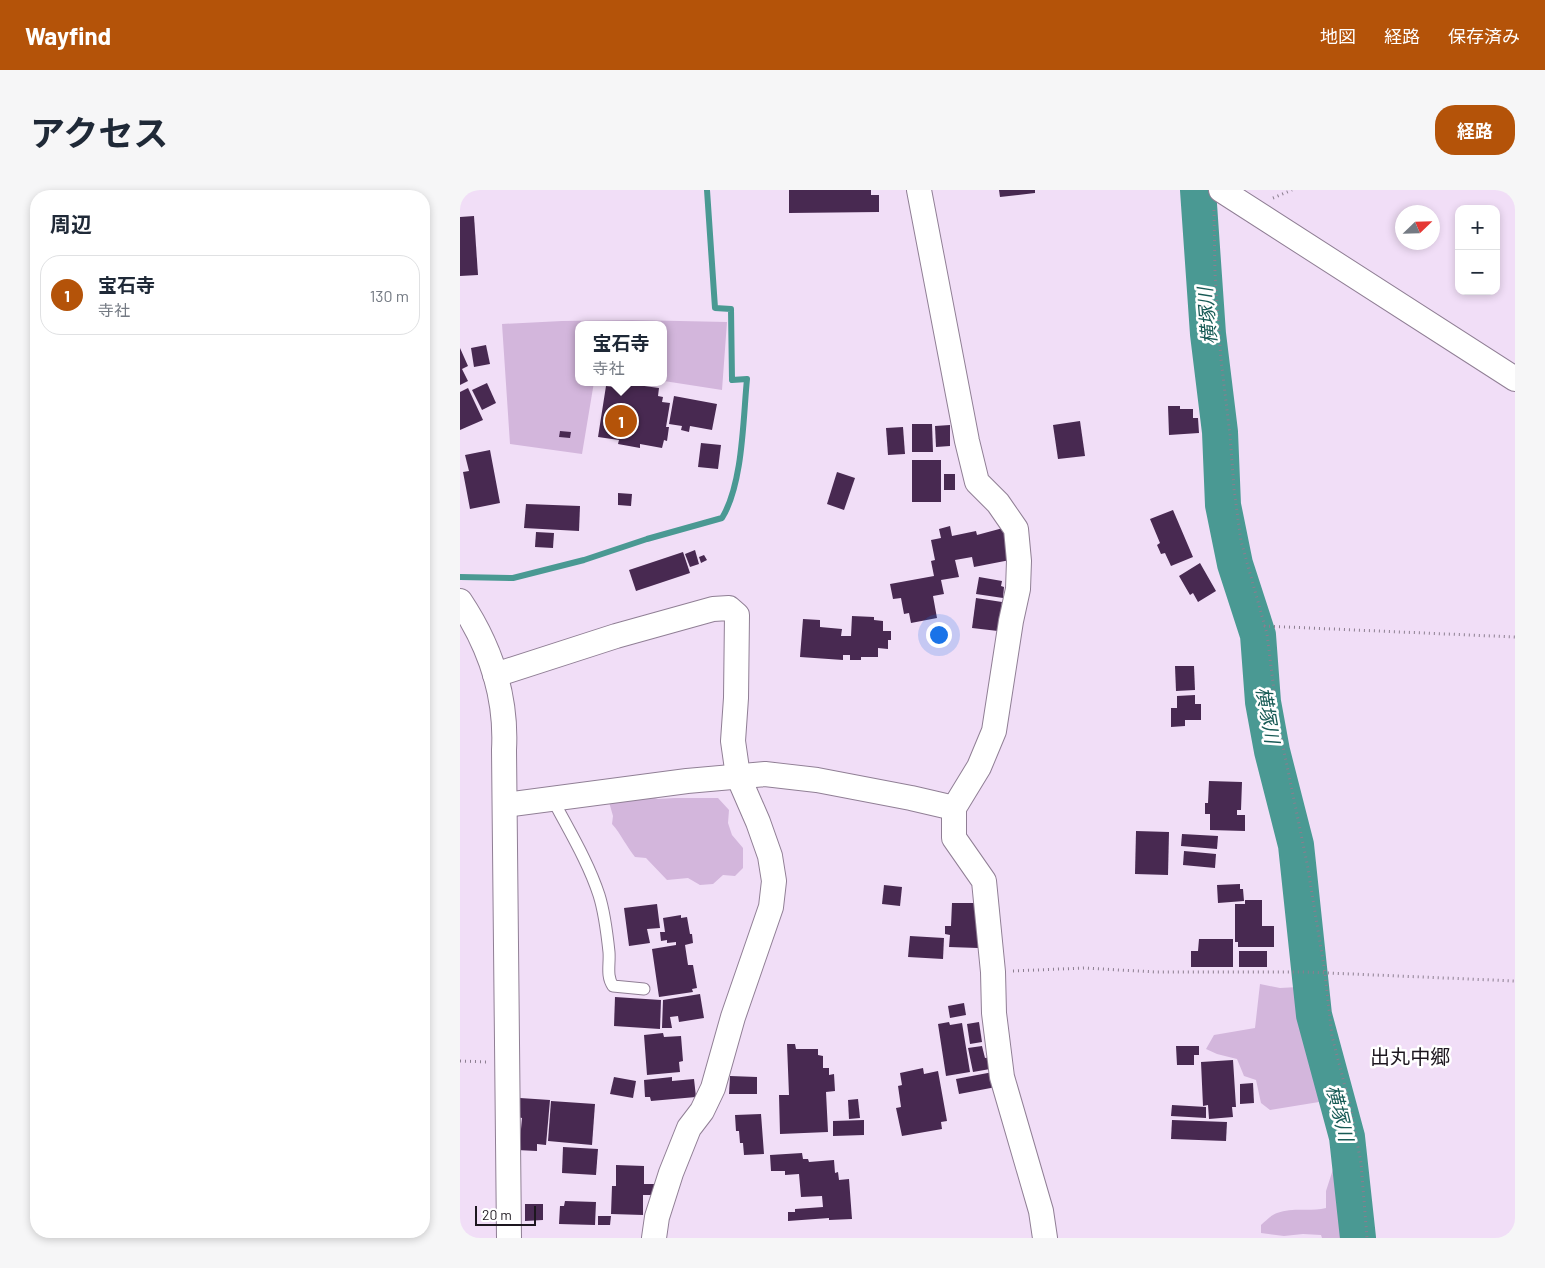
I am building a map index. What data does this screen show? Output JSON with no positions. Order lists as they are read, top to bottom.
{
  "districts": ["出丸中郷"],
  "water": ["横塚川"],
  "scale_bar": "20 m",
  "north": "top right",
  "page": {
    "header": "Wayfind",
    "nav": ["地図", "経路", "保存済み"],
    "title": "アクセス",
    "buttons": "経路",
    "heading": "周辺",
    "map_buttons": ["+", "−"],
    "list": [
      {
        "mark": "1",
        "name": "宝石寺",
        "note": "寺社",
        "value": "130 m"
      }
    ],
    "popup": ["宝石寺", "寺社"],
    "pins": "1",
    "scale": "20 m"
  }
}
